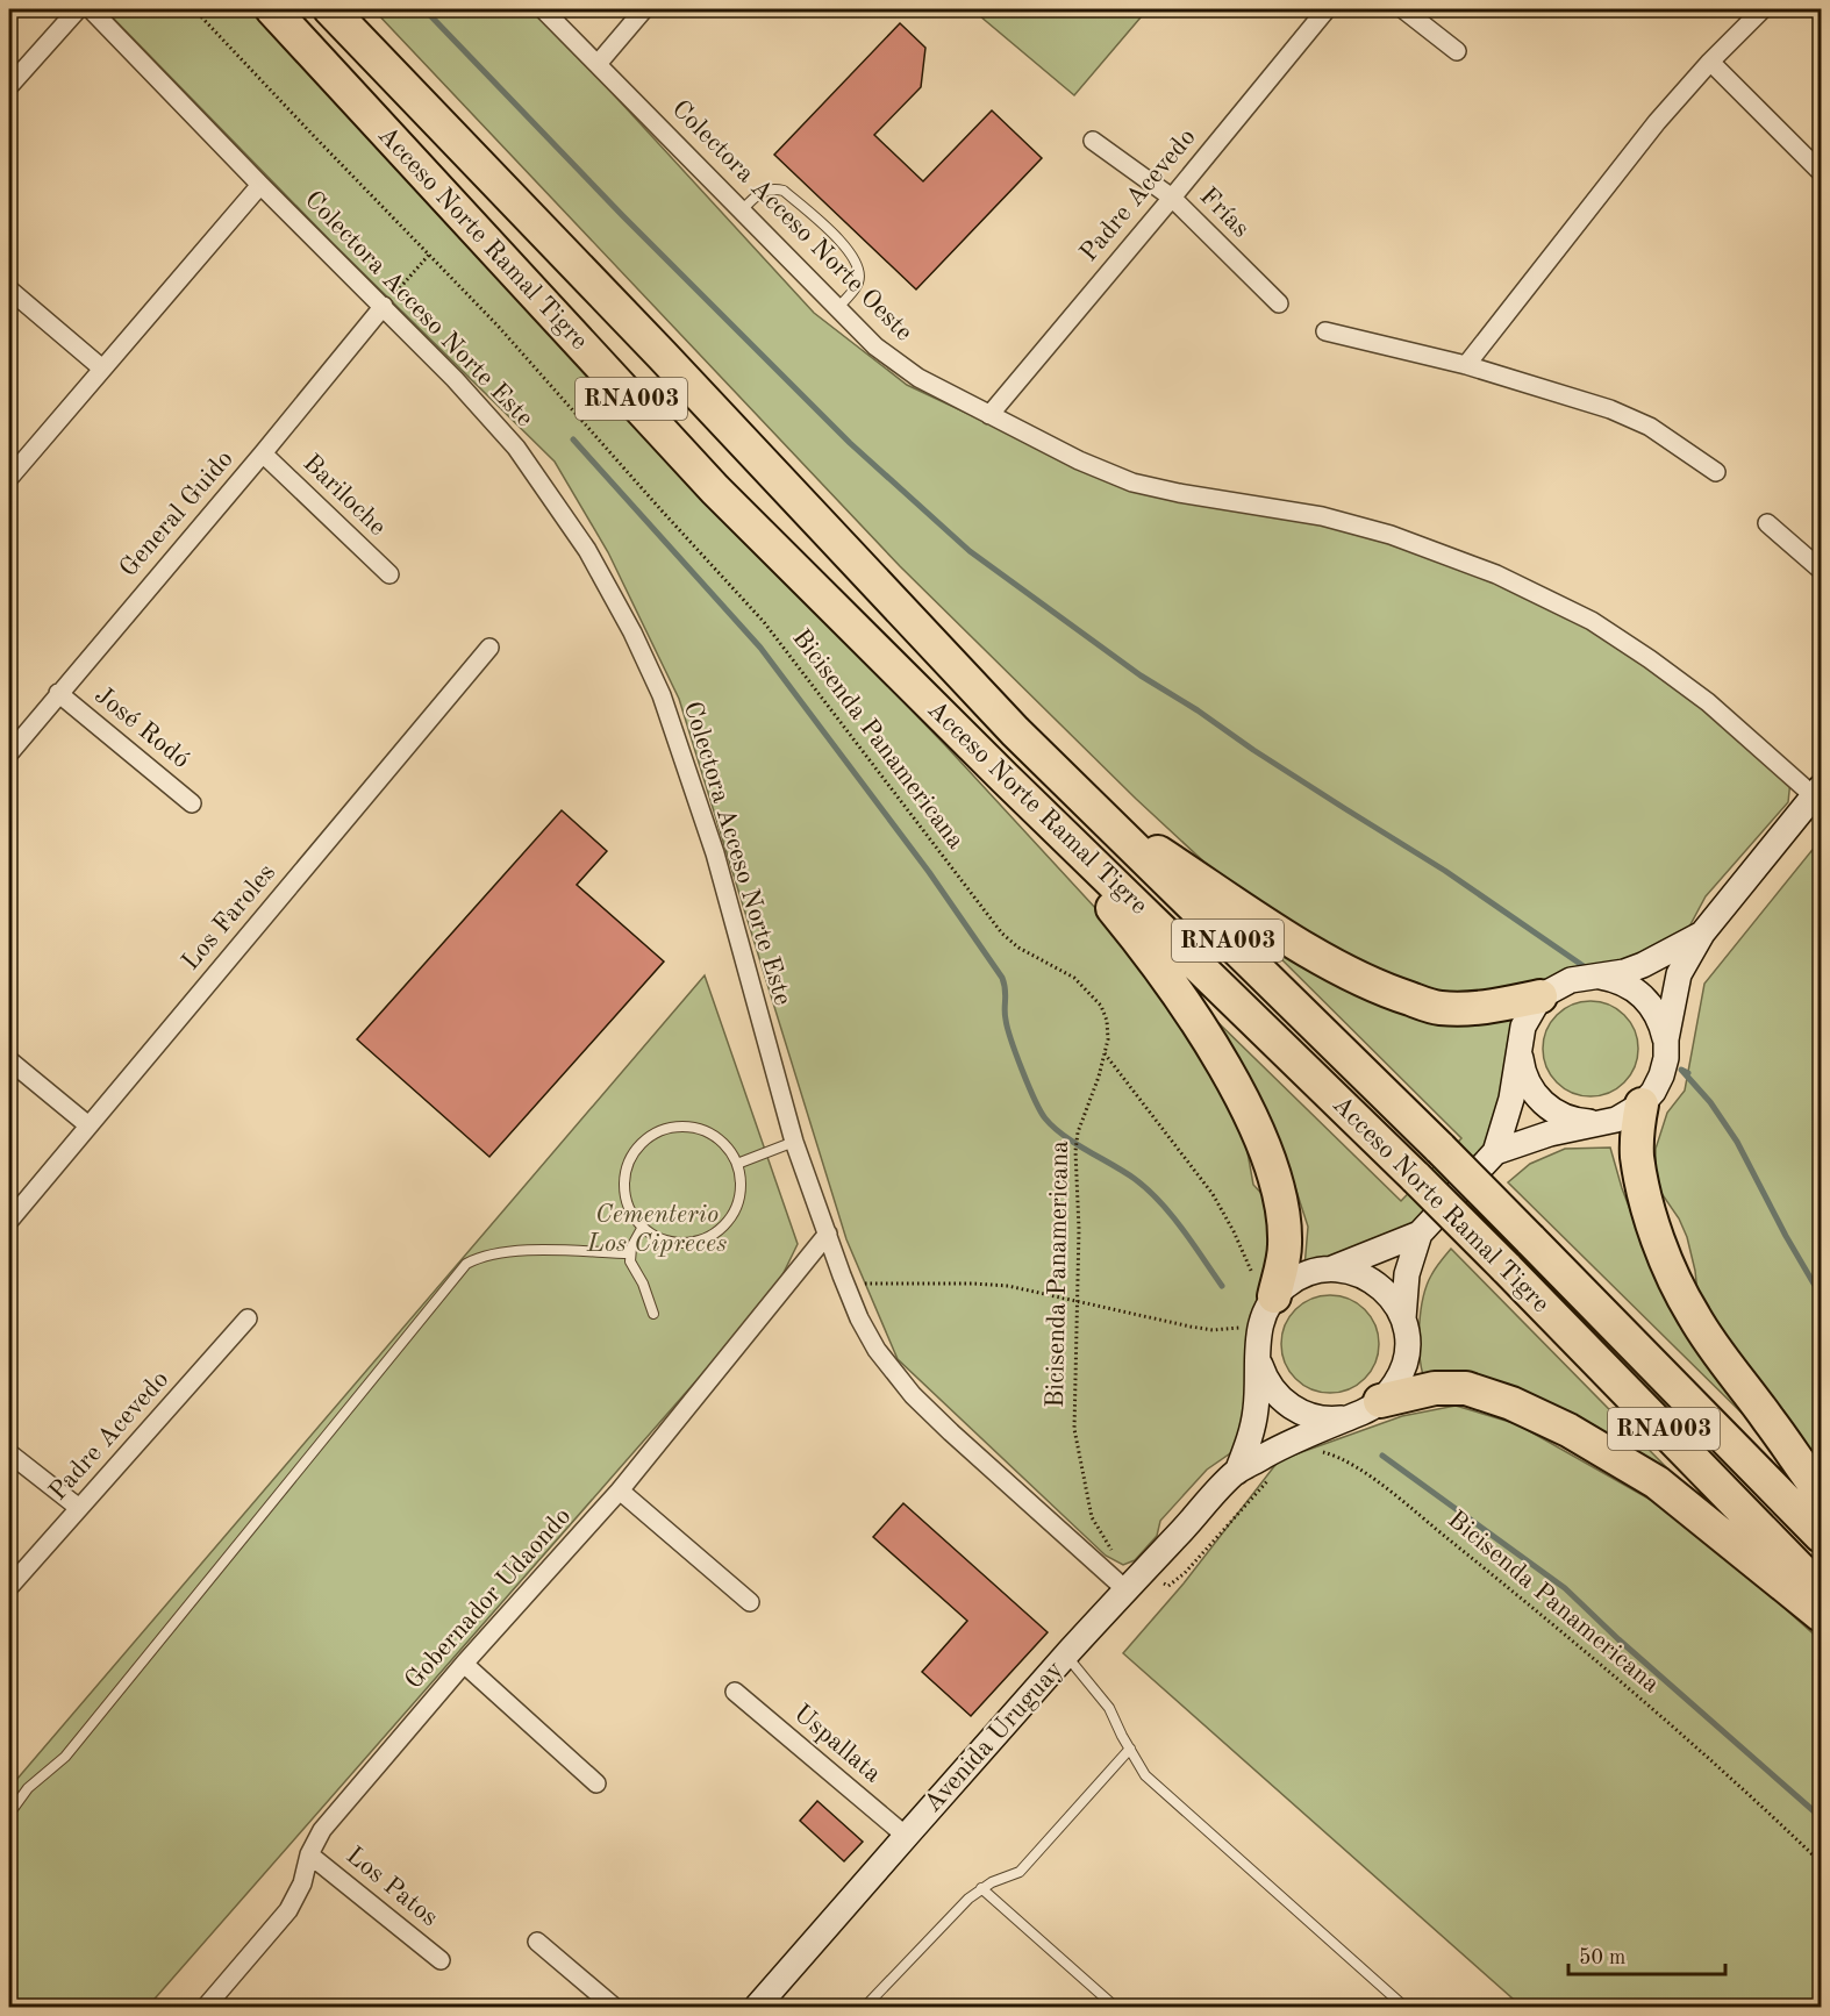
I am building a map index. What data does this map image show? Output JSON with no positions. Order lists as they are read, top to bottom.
{
  "streets": {
    "highway": ["Acceso Norte Ramal Tigre", "RNA003"],
    "main road": ["Avenida Uruguay"],
    "street": [
      "Padre Acevedo",
      "Frías",
      "Colectora Acceso Norte Oeste",
      "Colectora Acceso Norte Este",
      "Bariloche",
      "General Guido",
      "José Rodó",
      "Los Faroles",
      "Gobernador Udaondo",
      "Uspallata",
      "Los Patos"
    ],
    "path": ["Bicisenda Panamericana"]
  },
  "crossings": [
    ["Padre Acevedo", "Frías"],
    ["Padre Acevedo", "Colectora Acceso Norte Oeste"],
    ["Colectora Acceso Norte Oeste", "Avenida Uruguay"],
    ["Colectora Acceso Norte Este", "General Guido"],
    ["Colectora Acceso Norte Este", "Gobernador Udaondo"],
    ["Colectora Acceso Norte Este", "Avenida Uruguay"],
    ["Bariloche", "General Guido"],
    ["General Guido", "José Rodó"],
    ["Bicisenda Panamericana", "Avenida Uruguay"],
    ["Gobernador Udaondo", "Los Patos"],
    ["Avenida Uruguay", "Uspallata"]
  ],
  "parks": ["Cementerio Los Cipreces"],
  "scale_bar": "50 m"
}
